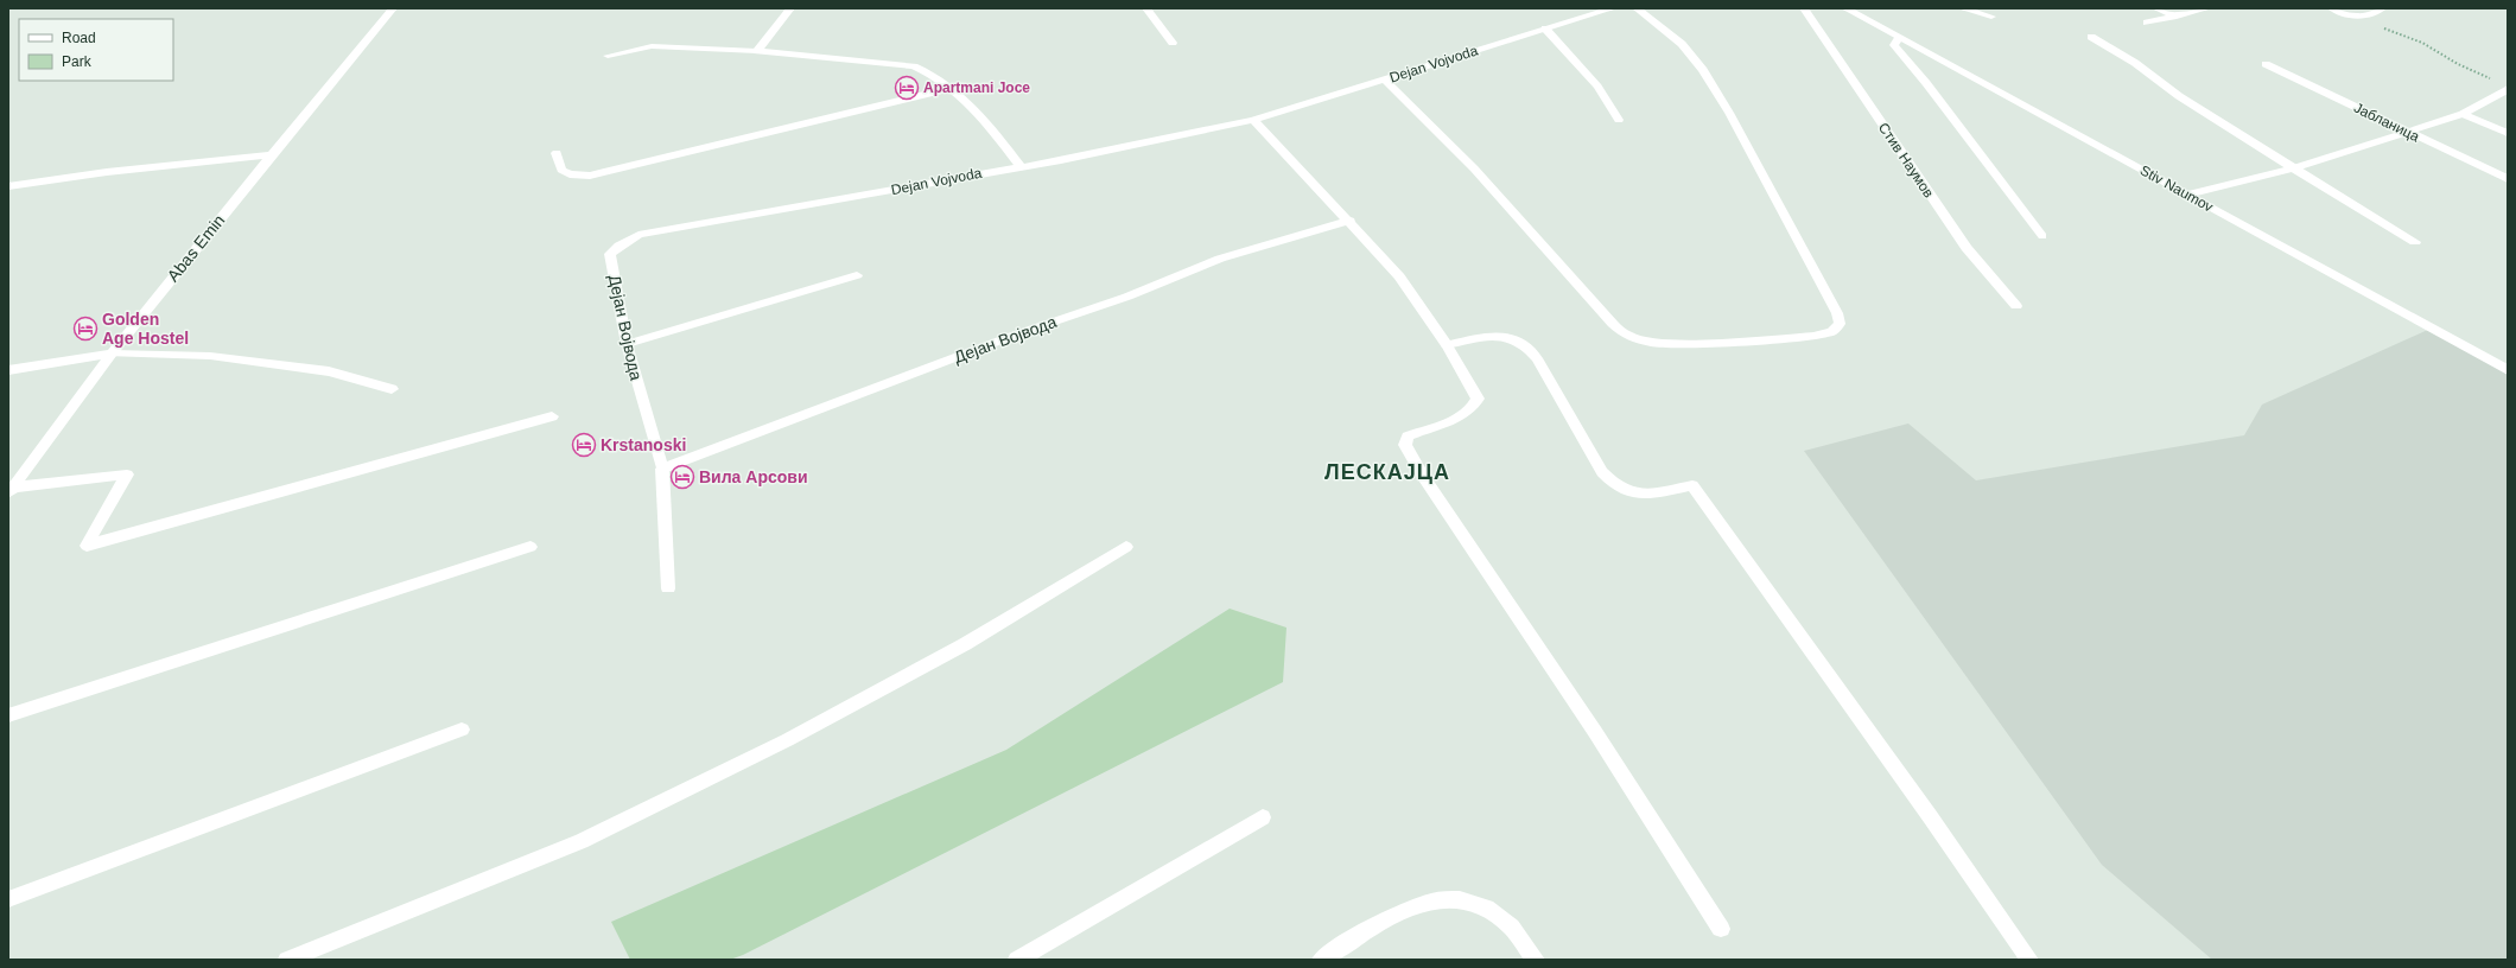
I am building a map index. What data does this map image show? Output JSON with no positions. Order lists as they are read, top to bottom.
{
  "streets": {
    "street": [
      "Dejan Vojvoda",
      "Јабланица",
      "Стив Наумов",
      "Stiv Naumov",
      "Abas Emin",
      "Дејан Војвода"
    ]
  },
  "crossings": [
    ["Dejan Vojvoda", "Дејан Војвода"]
  ],
  "districts": ["ЛЕСКАЈЦА"],
  "places": {
    "hotel": [
      "Apartmani Joce",
      "Golden Age Hostel",
      "Krstanoski",
      "Вила Арсови"
    ]
  },
  "legend": ["Road", "Park"]
}
